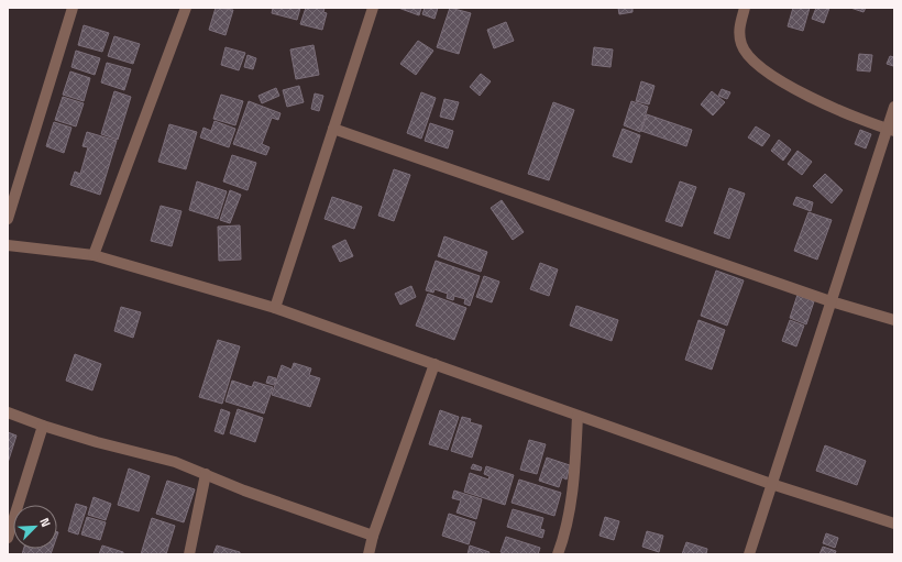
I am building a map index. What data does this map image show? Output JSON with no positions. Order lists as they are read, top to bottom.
{
  "north": "top right"
}
